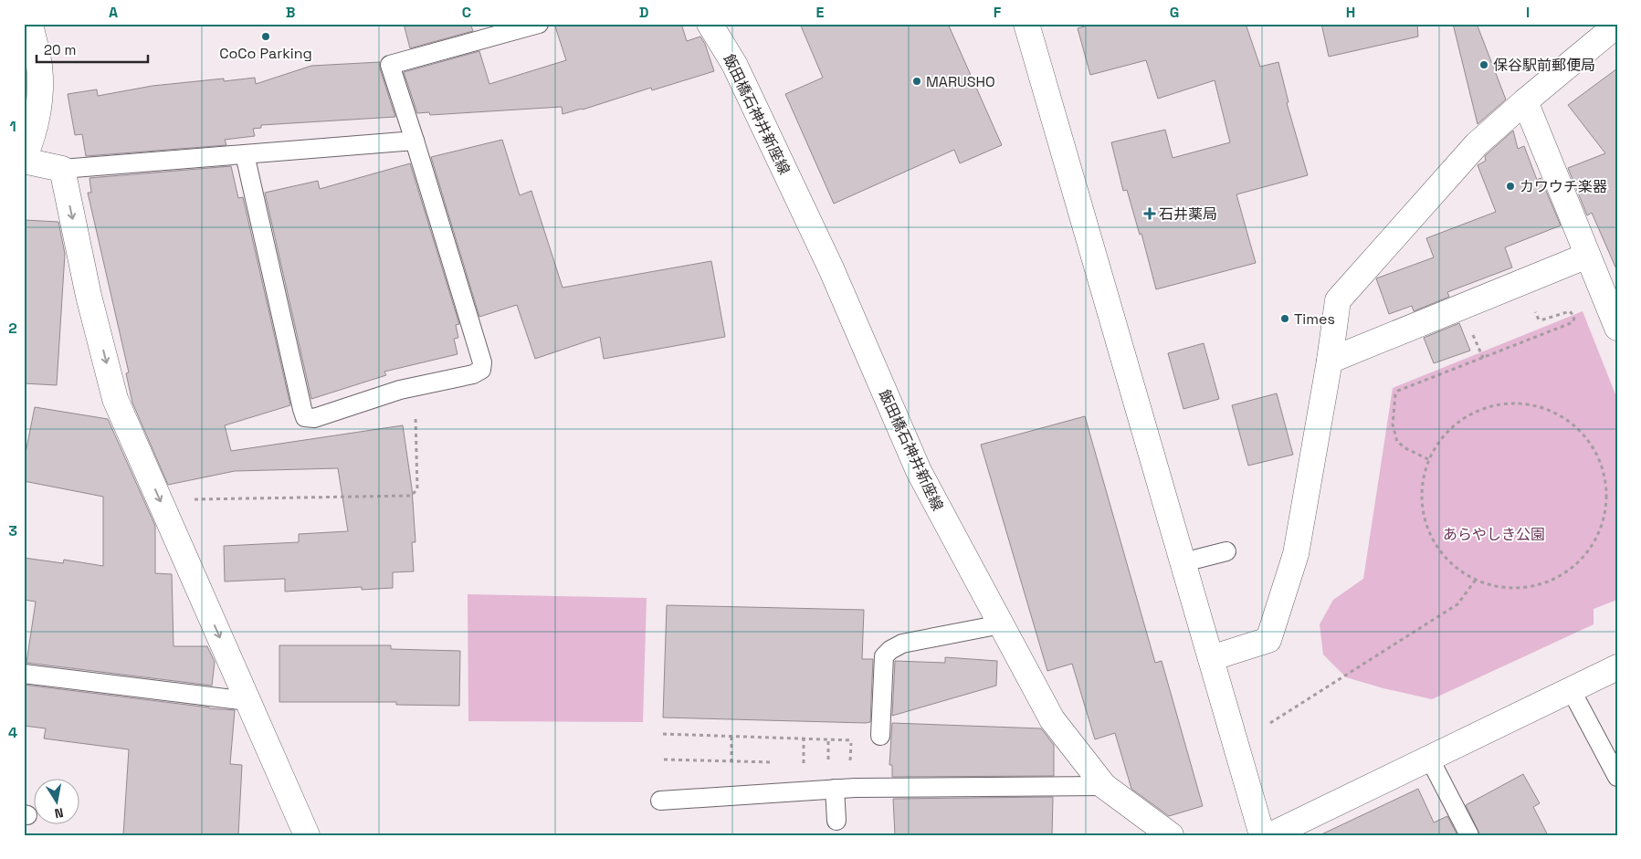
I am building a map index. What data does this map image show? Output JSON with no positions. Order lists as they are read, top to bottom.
{
  "streets": {
    "street": ["飯田橋石神井新座線"]
  },
  "parks": ["あらやしき公園"],
  "places": {
    "other": [
      "CoCo Parking",
      "保谷駅前郵便局",
      "MARUSHO",
      "カワウチ楽器",
      "Times"
    ],
    "health": ["石井薬局"]
  },
  "scale_bar": "20 m",
  "north": "bottom",
  "grid": {
    "columns": [
      "A",
      "B",
      "C",
      "D",
      "E",
      "F",
      "G",
      "H",
      "I"
    ],
    "rows": [
      "1",
      "2",
      "3",
      "4"
    ]
  }
}
